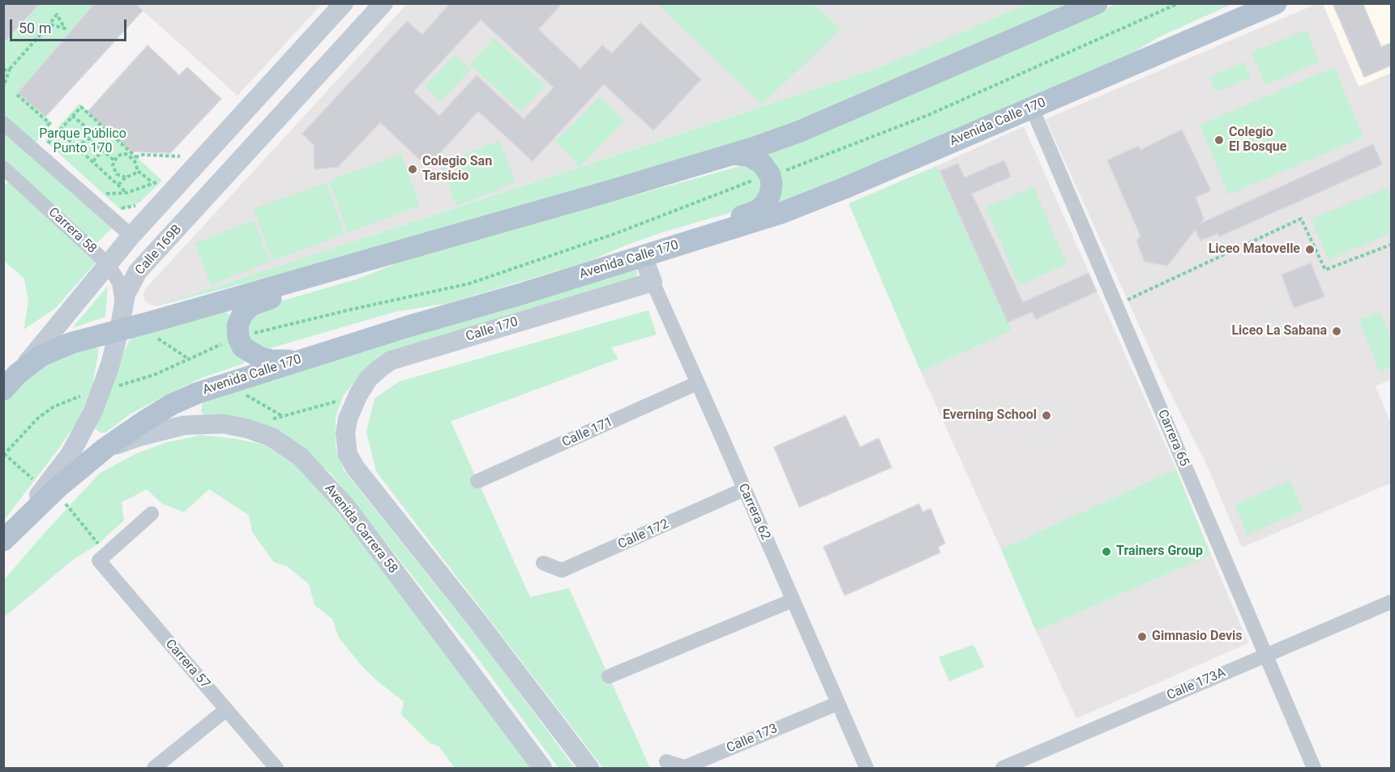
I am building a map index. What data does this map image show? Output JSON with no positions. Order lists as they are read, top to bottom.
{
  "streets": {
    "main road": ["Avenida Calle 170"],
    "street": [
      "Carrera 58",
      "Calle 169B",
      "Calle 170",
      "Calle 171",
      "Carrera 65",
      "Carrera 62",
      "Avenida Carrera 58",
      "Calle 172",
      "Carrera 57",
      "Calle 173A",
      "Calle 173"
    ]
  },
  "crossings": [
    ["Avenida Calle 170", "Calle 169B"],
    ["Avenida Calle 170", "Carrera 65"],
    ["Avenida Calle 170", "Carrera 62"],
    ["Avenida Calle 170", "Avenida Carrera 58"],
    ["Carrera 58", "Calle 169B"],
    ["Calle 170", "Carrera 62"],
    ["Calle 171", "Carrera 62"],
    ["Carrera 65", "Calle 173A"],
    ["Carrera 62", "Calle 172"],
    ["Carrera 62", "Calle 173"]
  ],
  "parks": ["Parque Público Punto 170"],
  "places": [
    "Colegio El Bosque",
    "Colegio San Tarsicio",
    "Liceo Matovelle",
    "Liceo La Sabana",
    "Everning School",
    "Trainers Group",
    "Gimnasio Devis"
  ],
  "scale_bar": "50 m"
}
